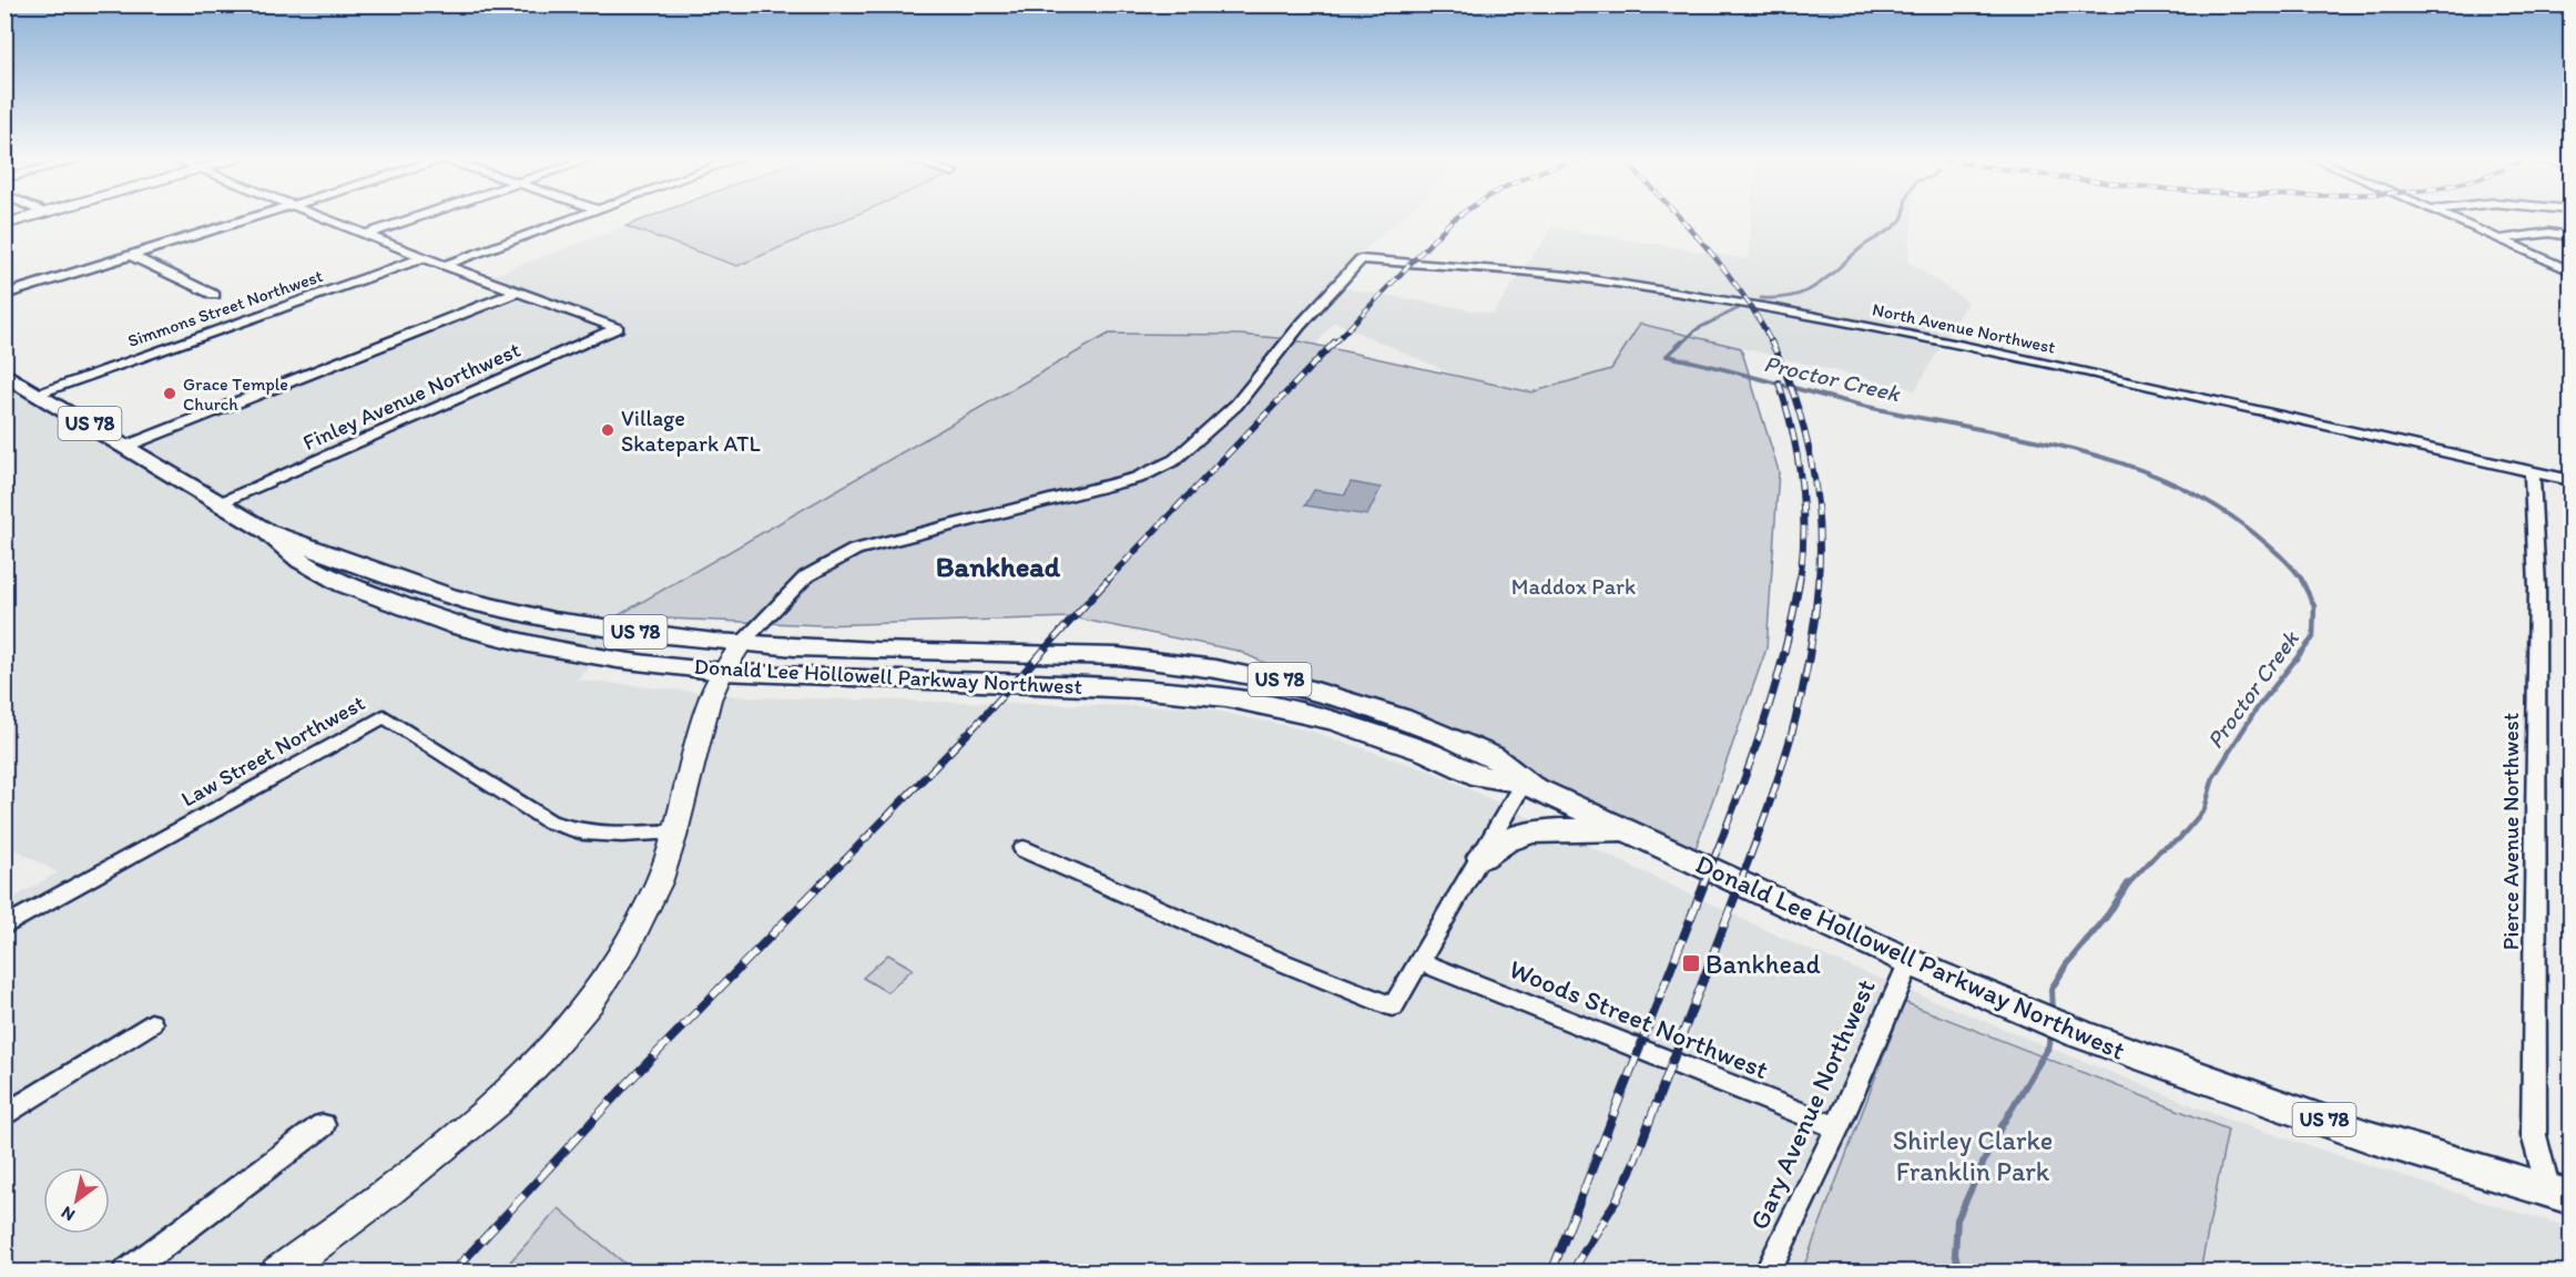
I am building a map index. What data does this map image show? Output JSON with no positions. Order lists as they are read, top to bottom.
{
  "streets": {
    "main road": ["US 78", "Donald Lee Hollowell Parkway Northwest"],
    "street": [
      "Simmons Street Northwest",
      "North Avenue Northwest",
      "Finley Avenue Northwest",
      "Law Street Northwest",
      "Pierce Avenue Northwest",
      "Woods Street Northwest",
      "Gary Avenue Northwest"
    ]
  },
  "crossings": [
    ["Simmons Street Northwest", "Donald Lee Hollowell Parkway Northwest"],
    ["North Avenue Northwest", "Donald Lee Hollowell Parkway Northwest"],
    ["North Avenue Northwest", "Pierce Avenue Northwest"],
    ["Finley Avenue Northwest", "Donald Lee Hollowell Parkway Northwest"],
    ["Donald Lee Hollowell Parkway Northwest", "Pierce Avenue Northwest"],
    ["Donald Lee Hollowell Parkway Northwest", "Gary Avenue Northwest"],
    ["Woods Street Northwest", "Gary Avenue Northwest"]
  ],
  "districts": ["Bankhead"],
  "water": ["Proctor Creek"],
  "parks": ["Maddox Park", "Shirley Clarke Franklin Park"],
  "places": {
    "other": ["Grace Temple Church", "Village Skatepark ATL"],
    "transit": ["Bankhead"]
  },
  "north": "bottom left"
}
